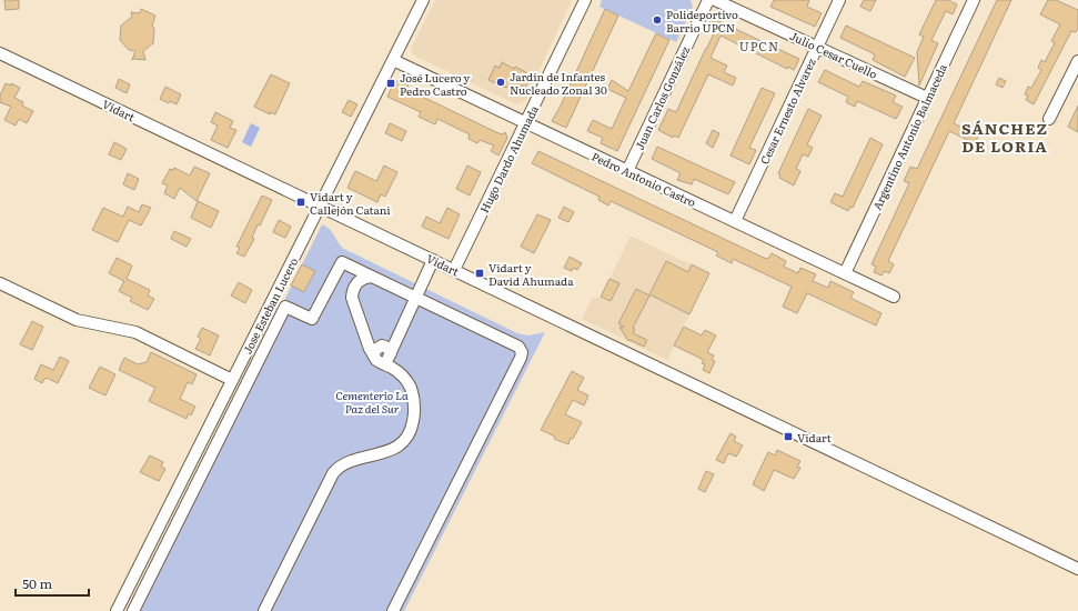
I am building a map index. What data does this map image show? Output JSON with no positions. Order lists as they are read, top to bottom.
{
  "streets": {
    "street": [
      "Julio Cesar Cuello",
      "Juan Carlos González",
      "Vidart",
      "Cesar Ernesto Alvarez",
      "Argentino Antonio Balmaceda",
      "Hugo Dardo Ahumada",
      "Pedro Antonio Castro",
      "Jose Esteban Lucero"
    ]
  },
  "crossings": [
    ["Julio Cesar Cuello", "Cesar Ernesto Alvarez"],
    ["Julio Cesar Cuello", "Argentino Antonio Balmaceda"],
    ["Juan Carlos González", "Pedro Antonio Castro"],
    ["Vidart", "Hugo Dardo Ahumada"],
    ["Vidart", "Jose Esteban Lucero"],
    ["Cesar Ernesto Alvarez", "Pedro Antonio Castro"],
    ["Argentino Antonio Balmaceda", "Pedro Antonio Castro"],
    ["Hugo Dardo Ahumada", "Pedro Antonio Castro"],
    ["Pedro Antonio Castro", "Jose Esteban Lucero"]
  ],
  "districts": ["UPCN", "SÁNCHEZ DE LORIA"],
  "parks": ["Cementerio La Paz del Sur"],
  "places": {
    "other": ["Polideportivo Barrio UPCN", "Jardín de Infantes Nucleado Zonal 30"],
    "transit": [
      "José Lucero y Pedro Castro",
      "Vidart y Callejón Catani",
      "Vidart y David Ahumada",
      "Vidart"
    ]
  },
  "scale_bar": "50 m"
}
